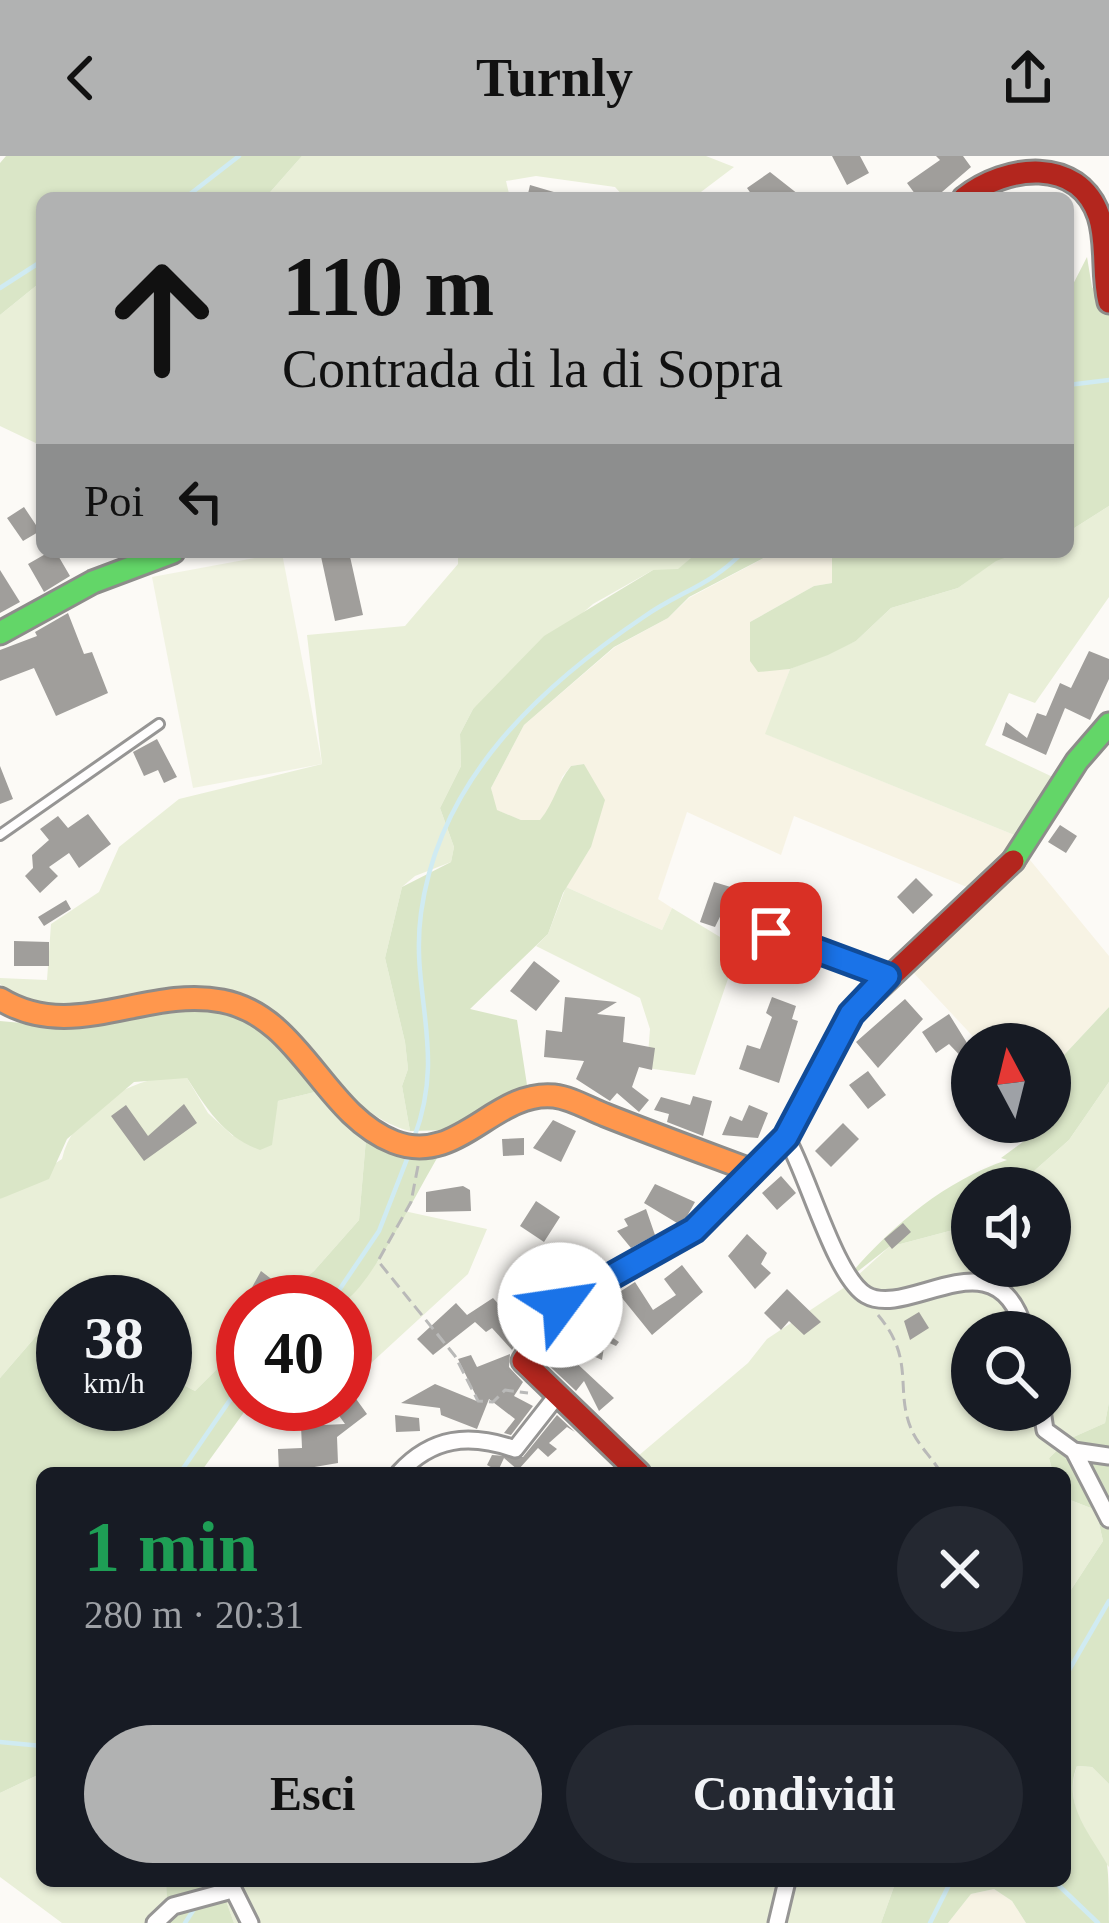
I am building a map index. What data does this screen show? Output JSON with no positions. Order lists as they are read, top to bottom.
{
  "north": "top",
  "page": {
    "header": "Turnly",
    "turn": ["110 m", "Contrada di la di Sopra"],
    "then": "Poi",
    "speed": "38 km/h",
    "limit": "40",
    "heading": ["1 min", "280 m · 20:31"],
    "buttons": ["Esci", "Condividi"]
  }
}
